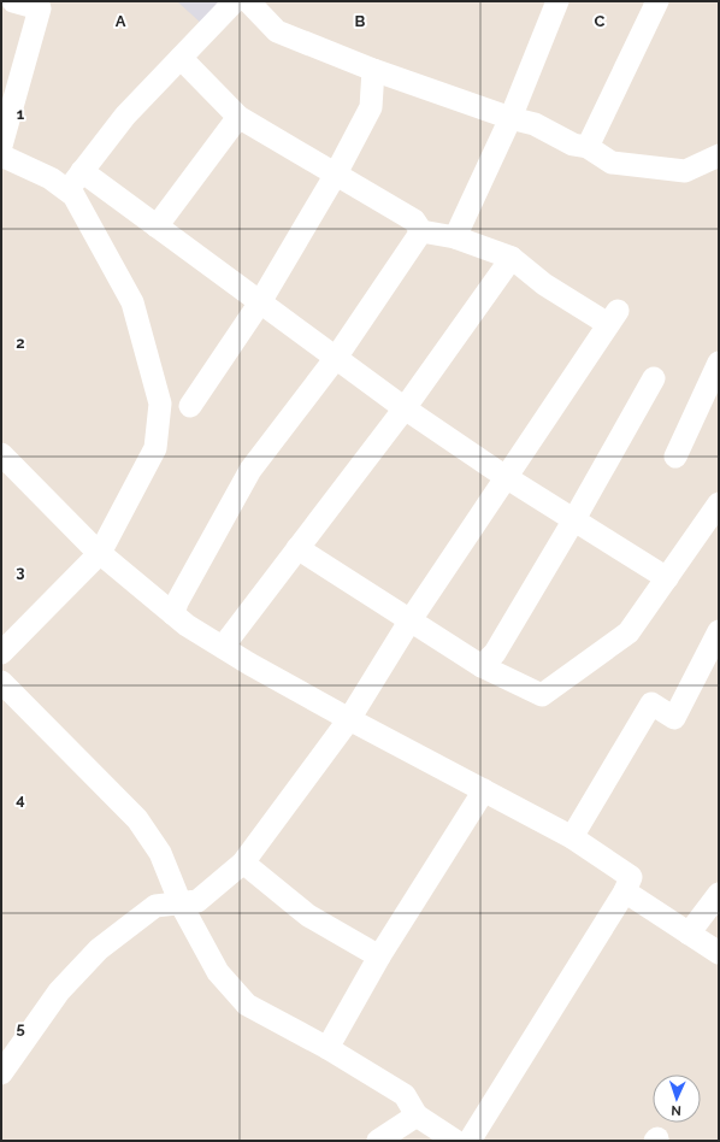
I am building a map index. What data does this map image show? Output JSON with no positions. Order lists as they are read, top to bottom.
{
  "north": "bottom",
  "grid": {
    "columns": ["A", "B", "C"],
    "rows": [
      "1",
      "2",
      "3",
      "4",
      "5"
    ]
  }
}
